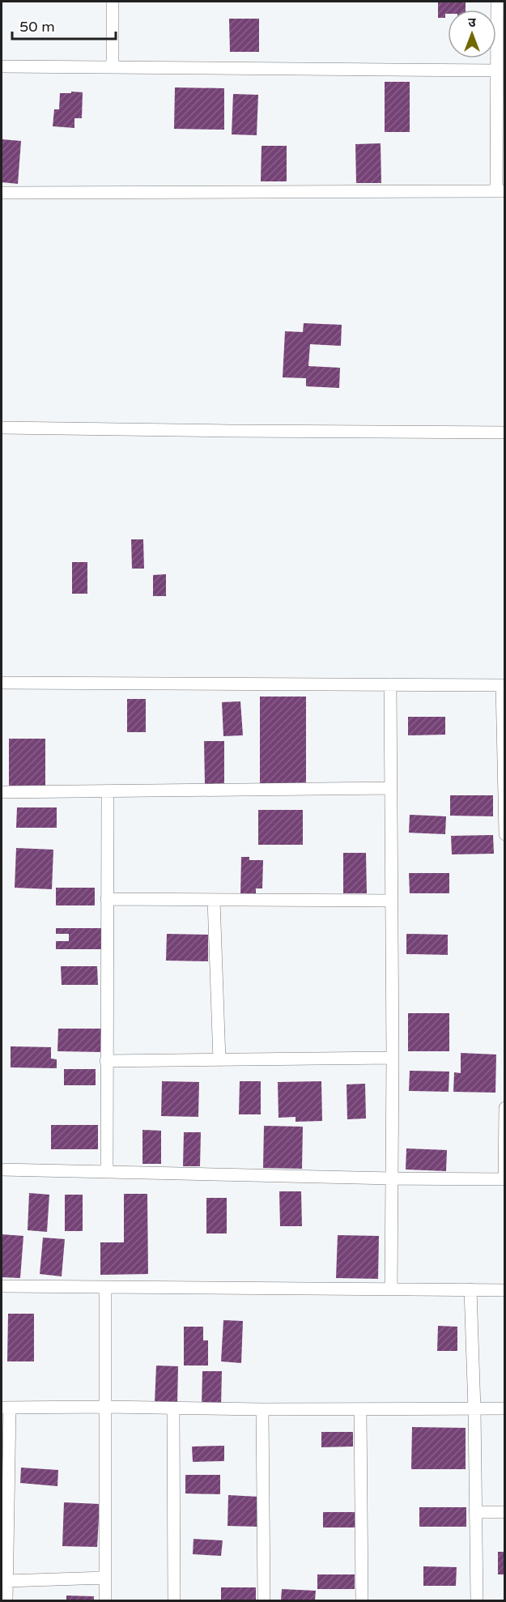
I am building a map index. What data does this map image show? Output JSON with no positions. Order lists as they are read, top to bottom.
{
  "scale_bar": "50 m",
  "north": "top"
}
